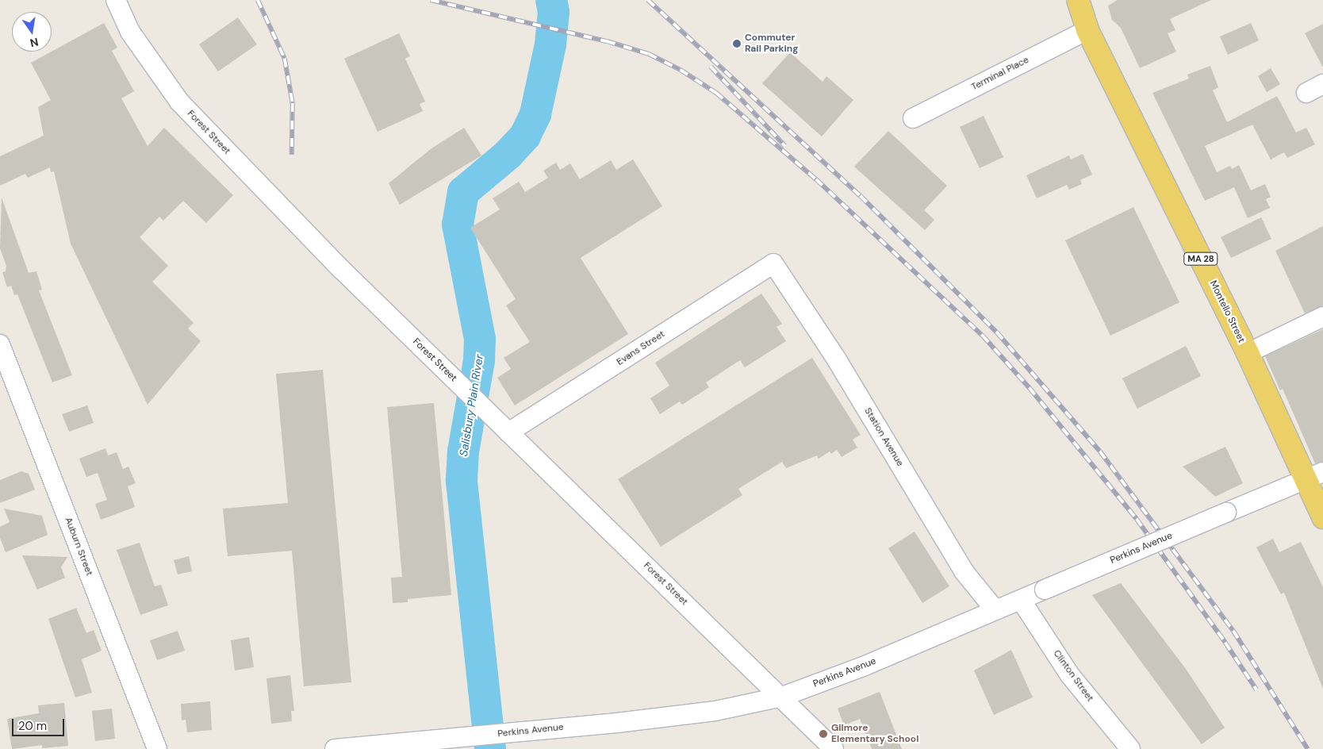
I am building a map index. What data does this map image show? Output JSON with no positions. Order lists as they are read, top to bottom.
{
  "streets": {
    "main road": ["MA 28", "Montello Street"],
    "street": [
      "Terminal Place",
      "Forest Street",
      "Evans Street",
      "Station Avenue",
      "Auburn Street",
      "Perkins Avenue",
      "Clinton Street"
    ]
  },
  "crossings": [
    ["Terminal Place", "Montello Street"],
    ["Forest Street", "Evans Street"],
    ["Forest Street", "Perkins Avenue"],
    ["Montello Street", "Perkins Avenue"],
    ["Evans Street", "Station Avenue"],
    ["Station Avenue", "Perkins Avenue"],
    ["Perkins Avenue", "Clinton Street"]
  ],
  "water": ["Salisbury Plain River"],
  "places": ["Commuter Rail Parking", "Gilmore Elementary School"],
  "scale_bar": "20 m",
  "north": "bottom"
}
